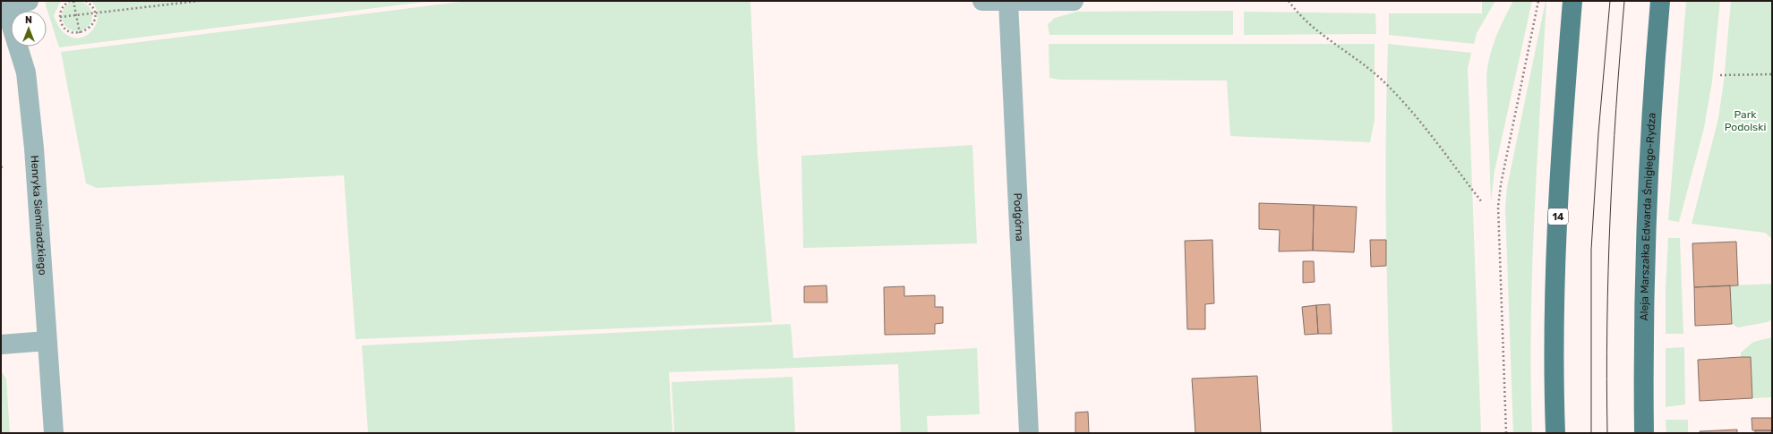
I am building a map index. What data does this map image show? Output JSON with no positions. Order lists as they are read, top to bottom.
{
  "streets": {
    "main road": ["14", "Aleja Marszałka Edwarda Śmigłego-Rydza"],
    "street": ["Henryka Siemiradzkiego", "Podgórna"]
  },
  "parks": ["Park Podolski"],
  "north": "top"
}
